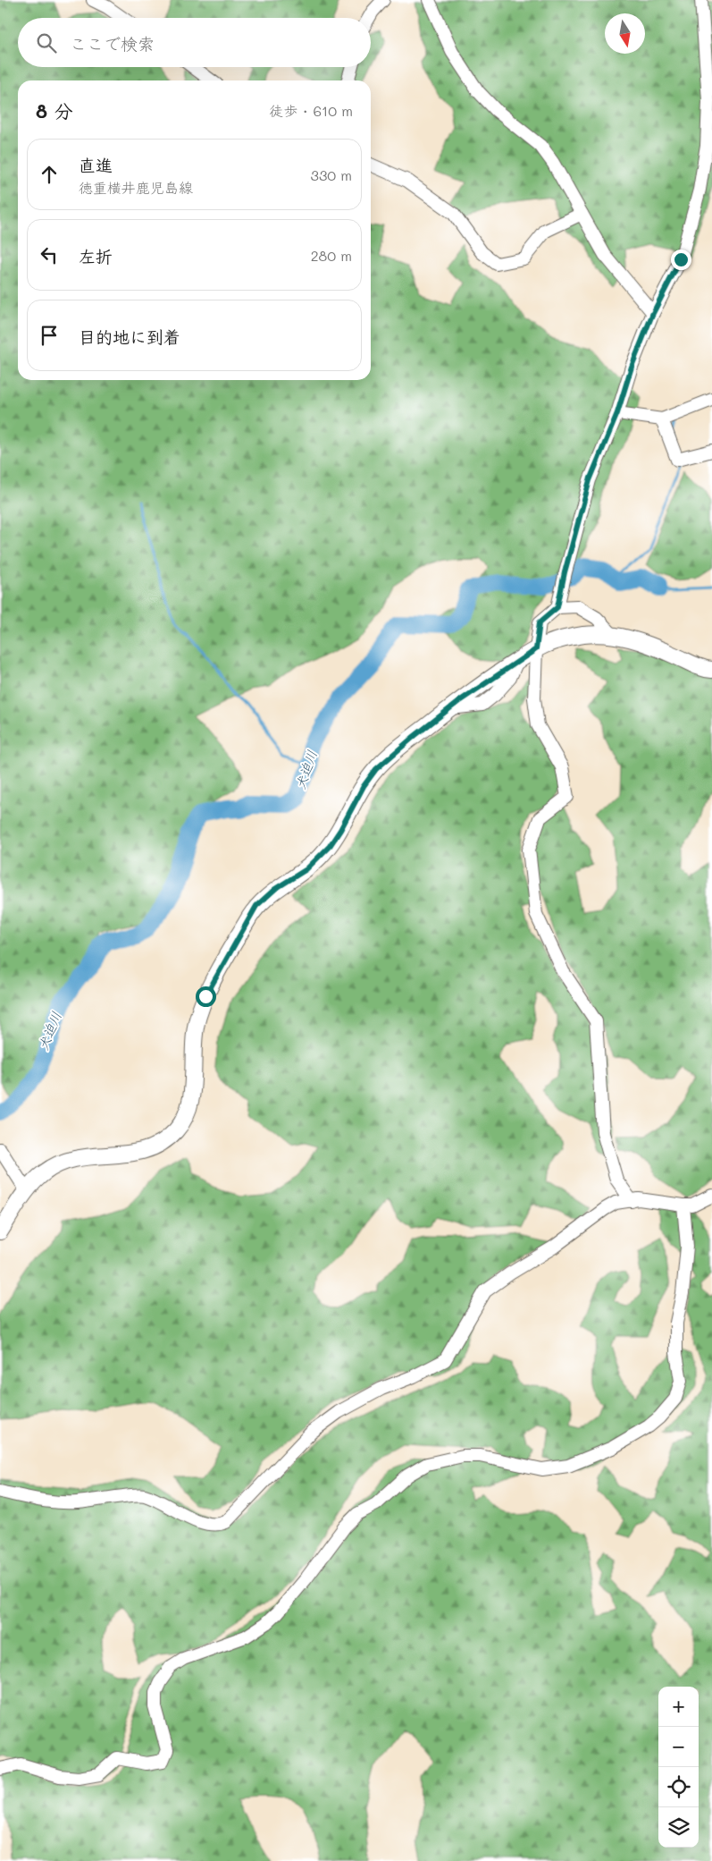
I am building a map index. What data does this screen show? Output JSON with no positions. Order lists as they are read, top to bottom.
{
  "water": ["犬迫川"],
  "north": "bottom",
  "page": {
    "search": "ここで検索",
    "heading": ["8 分", "徒歩 · 610 m"],
    "list": [
      ["直進", "徳重横井鹿児島線", "330 m"],
      ["左折", "280 m"],
      "目的地に到着"
    ],
    "map_buttons": ["+", "−"]
  }
}
